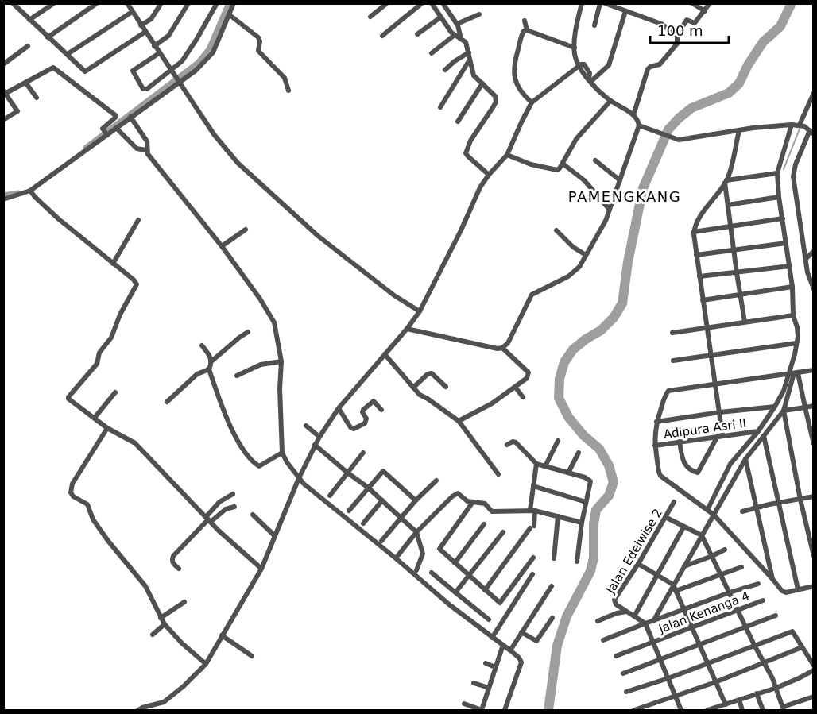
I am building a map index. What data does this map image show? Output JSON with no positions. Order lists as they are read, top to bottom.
{
  "streets": {
    "street": ["Adipura Asri II", "Jalan Edelwise 2", "Jalan Kenanga 4"]
  },
  "districts": ["PAMENGKANG"],
  "scale_bar": "100 m"
}
